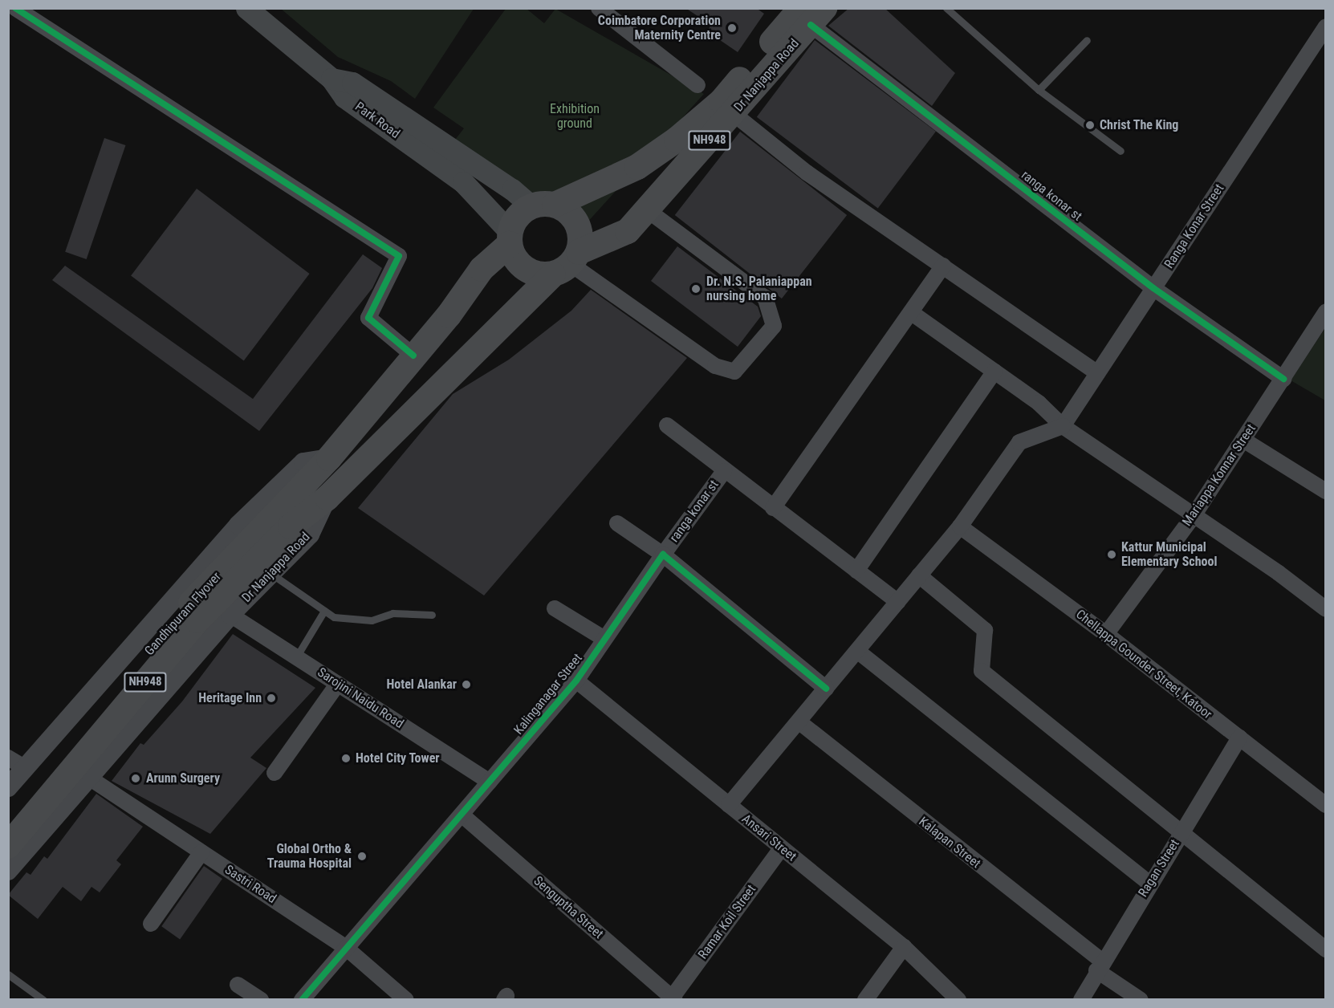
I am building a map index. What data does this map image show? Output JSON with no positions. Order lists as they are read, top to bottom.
{
  "streets": {
    "highway": ["Dr Nanjappa Road", "NH948", "Gandhipuram Flyover"],
    "main road": ["Park Road"],
    "street": [
      "ranga konar st",
      "Ranga Konar Street",
      "Mariappa Konnar Street",
      "Chellappa Gounder Street, Katoor",
      "Kalinganagar Street",
      "Sarojini Naidu Road",
      "Ansari Street",
      "Kalapan Street",
      "Ragan Street",
      "Sastri Road",
      "Senguptha Street",
      "Ramar Koil Street"
    ]
  },
  "crossings": [
    ["Dr Nanjappa Road", "Park Road"],
    ["Dr Nanjappa Road", "NH948"],
    ["Dr Nanjappa Road", "ranga konar st"],
    ["Dr Nanjappa Road", "Gandhipuram Flyover"],
    ["Dr Nanjappa Road", "Sarojini Naidu Road"],
    ["Dr Nanjappa Road", "Sastri Road"],
    ["Park Road", "NH948"],
    ["NH948", "Gandhipuram Flyover"],
    ["ranga konar st", "Ranga Konar Street"],
    ["ranga konar st", "Mariappa Konnar Street"],
    ["ranga konar st", "Kalinganagar Street"],
    ["Mariappa Konnar Street", "Chellappa Gounder Street, Katoor"],
    ["Chellappa Gounder Street, Katoor", "Ragan Street"],
    ["Kalinganagar Street", "Sarojini Naidu Road"],
    ["Kalinganagar Street", "Ansari Street"],
    ["Kalinganagar Street", "Sastri Road"],
    ["Kalinganagar Street", "Senguptha Street"],
    ["Ansari Street", "Ramar Koil Street"],
    ["Kalapan Street", "Ragan Street"],
    ["Senguptha Street", "Ramar Koil Street"]
  ],
  "parks": ["Exhibition ground"],
  "places": [
    "Coimbatore Corporation Maternity Centre",
    "Christ The King",
    "Dr. N.S. Palaniappan nursing home",
    "Kattur Municipal Elementary School",
    "Hotel Alankar",
    "Heritage Inn",
    "Hotel City Tower",
    "Arunn Surgery",
    "Global Ortho & Trauma Hospital"
  ]
}
